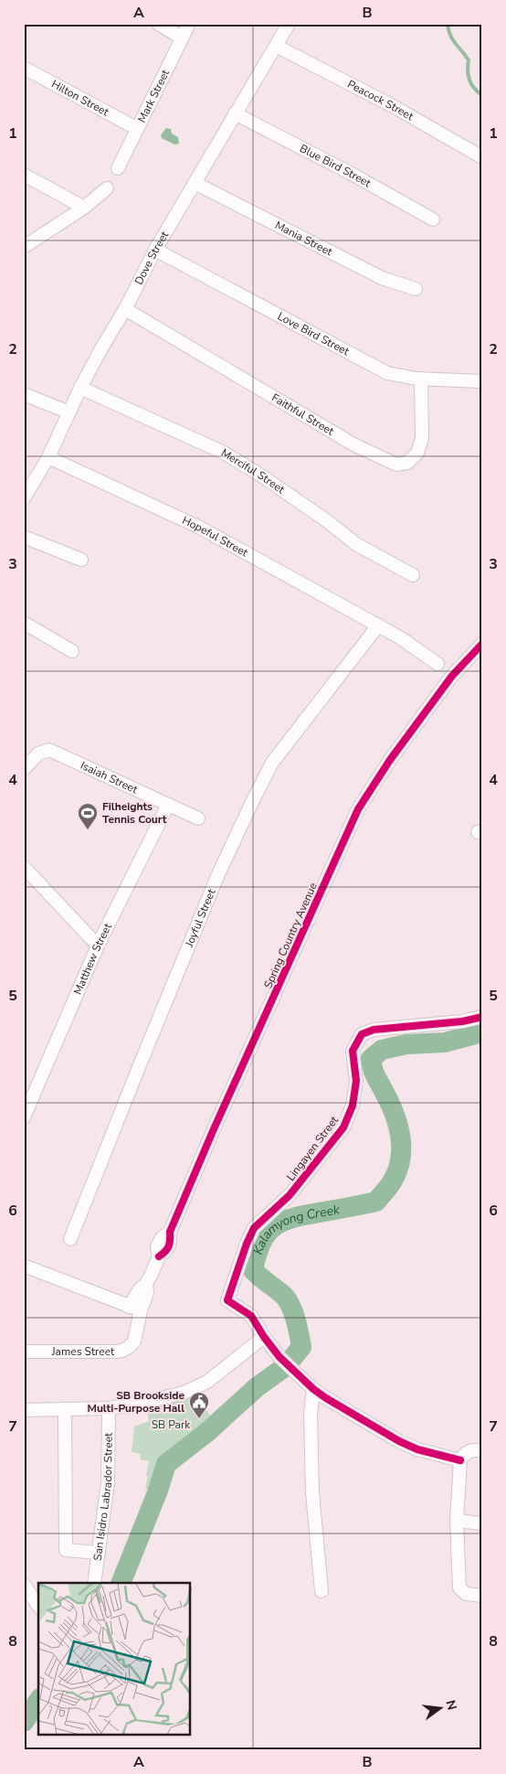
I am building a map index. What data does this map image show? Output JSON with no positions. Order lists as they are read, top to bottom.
{
  "streets": {
    "street": [
      "Mark Street",
      "Hilton Street",
      "Peacock Street",
      "Blue Bird Street",
      "Mania Street",
      "Dove Street",
      "Love Bird Street",
      "Faithful Street",
      "Merciful Street",
      "Hopeful Street",
      "Isaiah Street",
      "Joyful Street",
      "Spring Country Avenue",
      "Matthew Street",
      "Lingayen Street",
      "James Street",
      "San Isidro Labrador Street"
    ]
  },
  "crossings": [
    ["Mark Street", "Hilton Street"],
    ["Peacock Street", "Dove Street"],
    ["Blue Bird Street", "Dove Street"],
    ["Mania Street", "Dove Street"],
    ["Dove Street", "Love Bird Street"],
    ["Dove Street", "Faithful Street"],
    ["Dove Street", "Merciful Street"],
    ["Dove Street", "Hopeful Street"],
    ["Love Bird Street", "Faithful Street"],
    ["Hopeful Street", "Joyful Street"],
    ["Isaiah Street", "Matthew Street"],
    ["Spring Country Avenue", "James Street"]
  ],
  "water": ["Kalamyong Creek"],
  "parks": ["SB Park"],
  "places": {
    "sports": ["Filheights Tennis Court"],
    "public building": ["SB Brookside Multi-Purpose Hall"]
  },
  "north": "right",
  "grid": {
    "columns": ["A", "B"],
    "rows": [
      "1",
      "2",
      "3",
      "4",
      "5",
      "6",
      "7",
      "8"
    ]
  }
}
